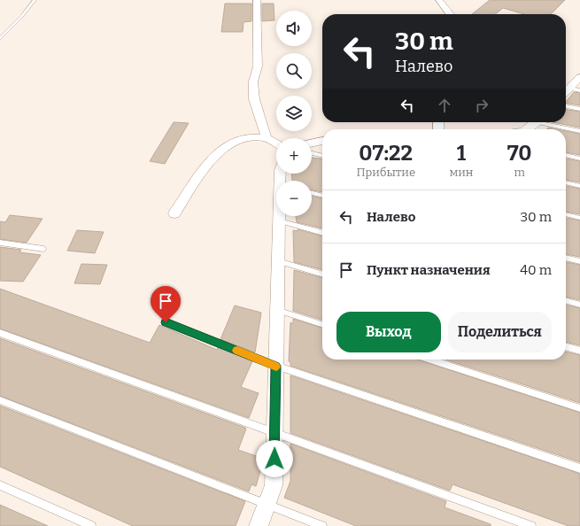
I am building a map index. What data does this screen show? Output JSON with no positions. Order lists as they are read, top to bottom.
{
  "page": {
    "map_buttons": ["+", "−"],
    "turn": ["30 m", "Налево"],
    "eta": [
      "07:22",
      "Прибытие",
      "1",
      "мин",
      "70",
      "m"
    ],
    "list": [
      {
        "name": "Налево",
        "value": "30 m"
      },
      {
        "name": "Пункт назначения",
        "value": "40 m"
      }
    ],
    "buttons": ["Выход", "Поделиться"]
  }
}
